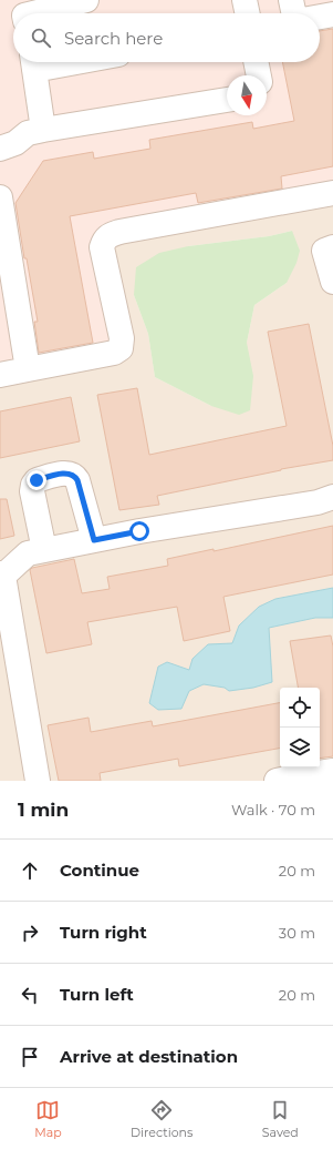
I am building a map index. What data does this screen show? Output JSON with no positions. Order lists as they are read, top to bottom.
{
  "north": "bottom",
  "page": {
    "search": "Search here",
    "heading": ["1 min", "Walk · 70 m"],
    "list": [
      ["Continue", "20 m"],
      ["Turn right", "30 m"],
      ["Turn left", "20 m"],
      "Arrive at destination"
    ],
    "nav": ["Map", "Directions", "Saved"]
  }
}
